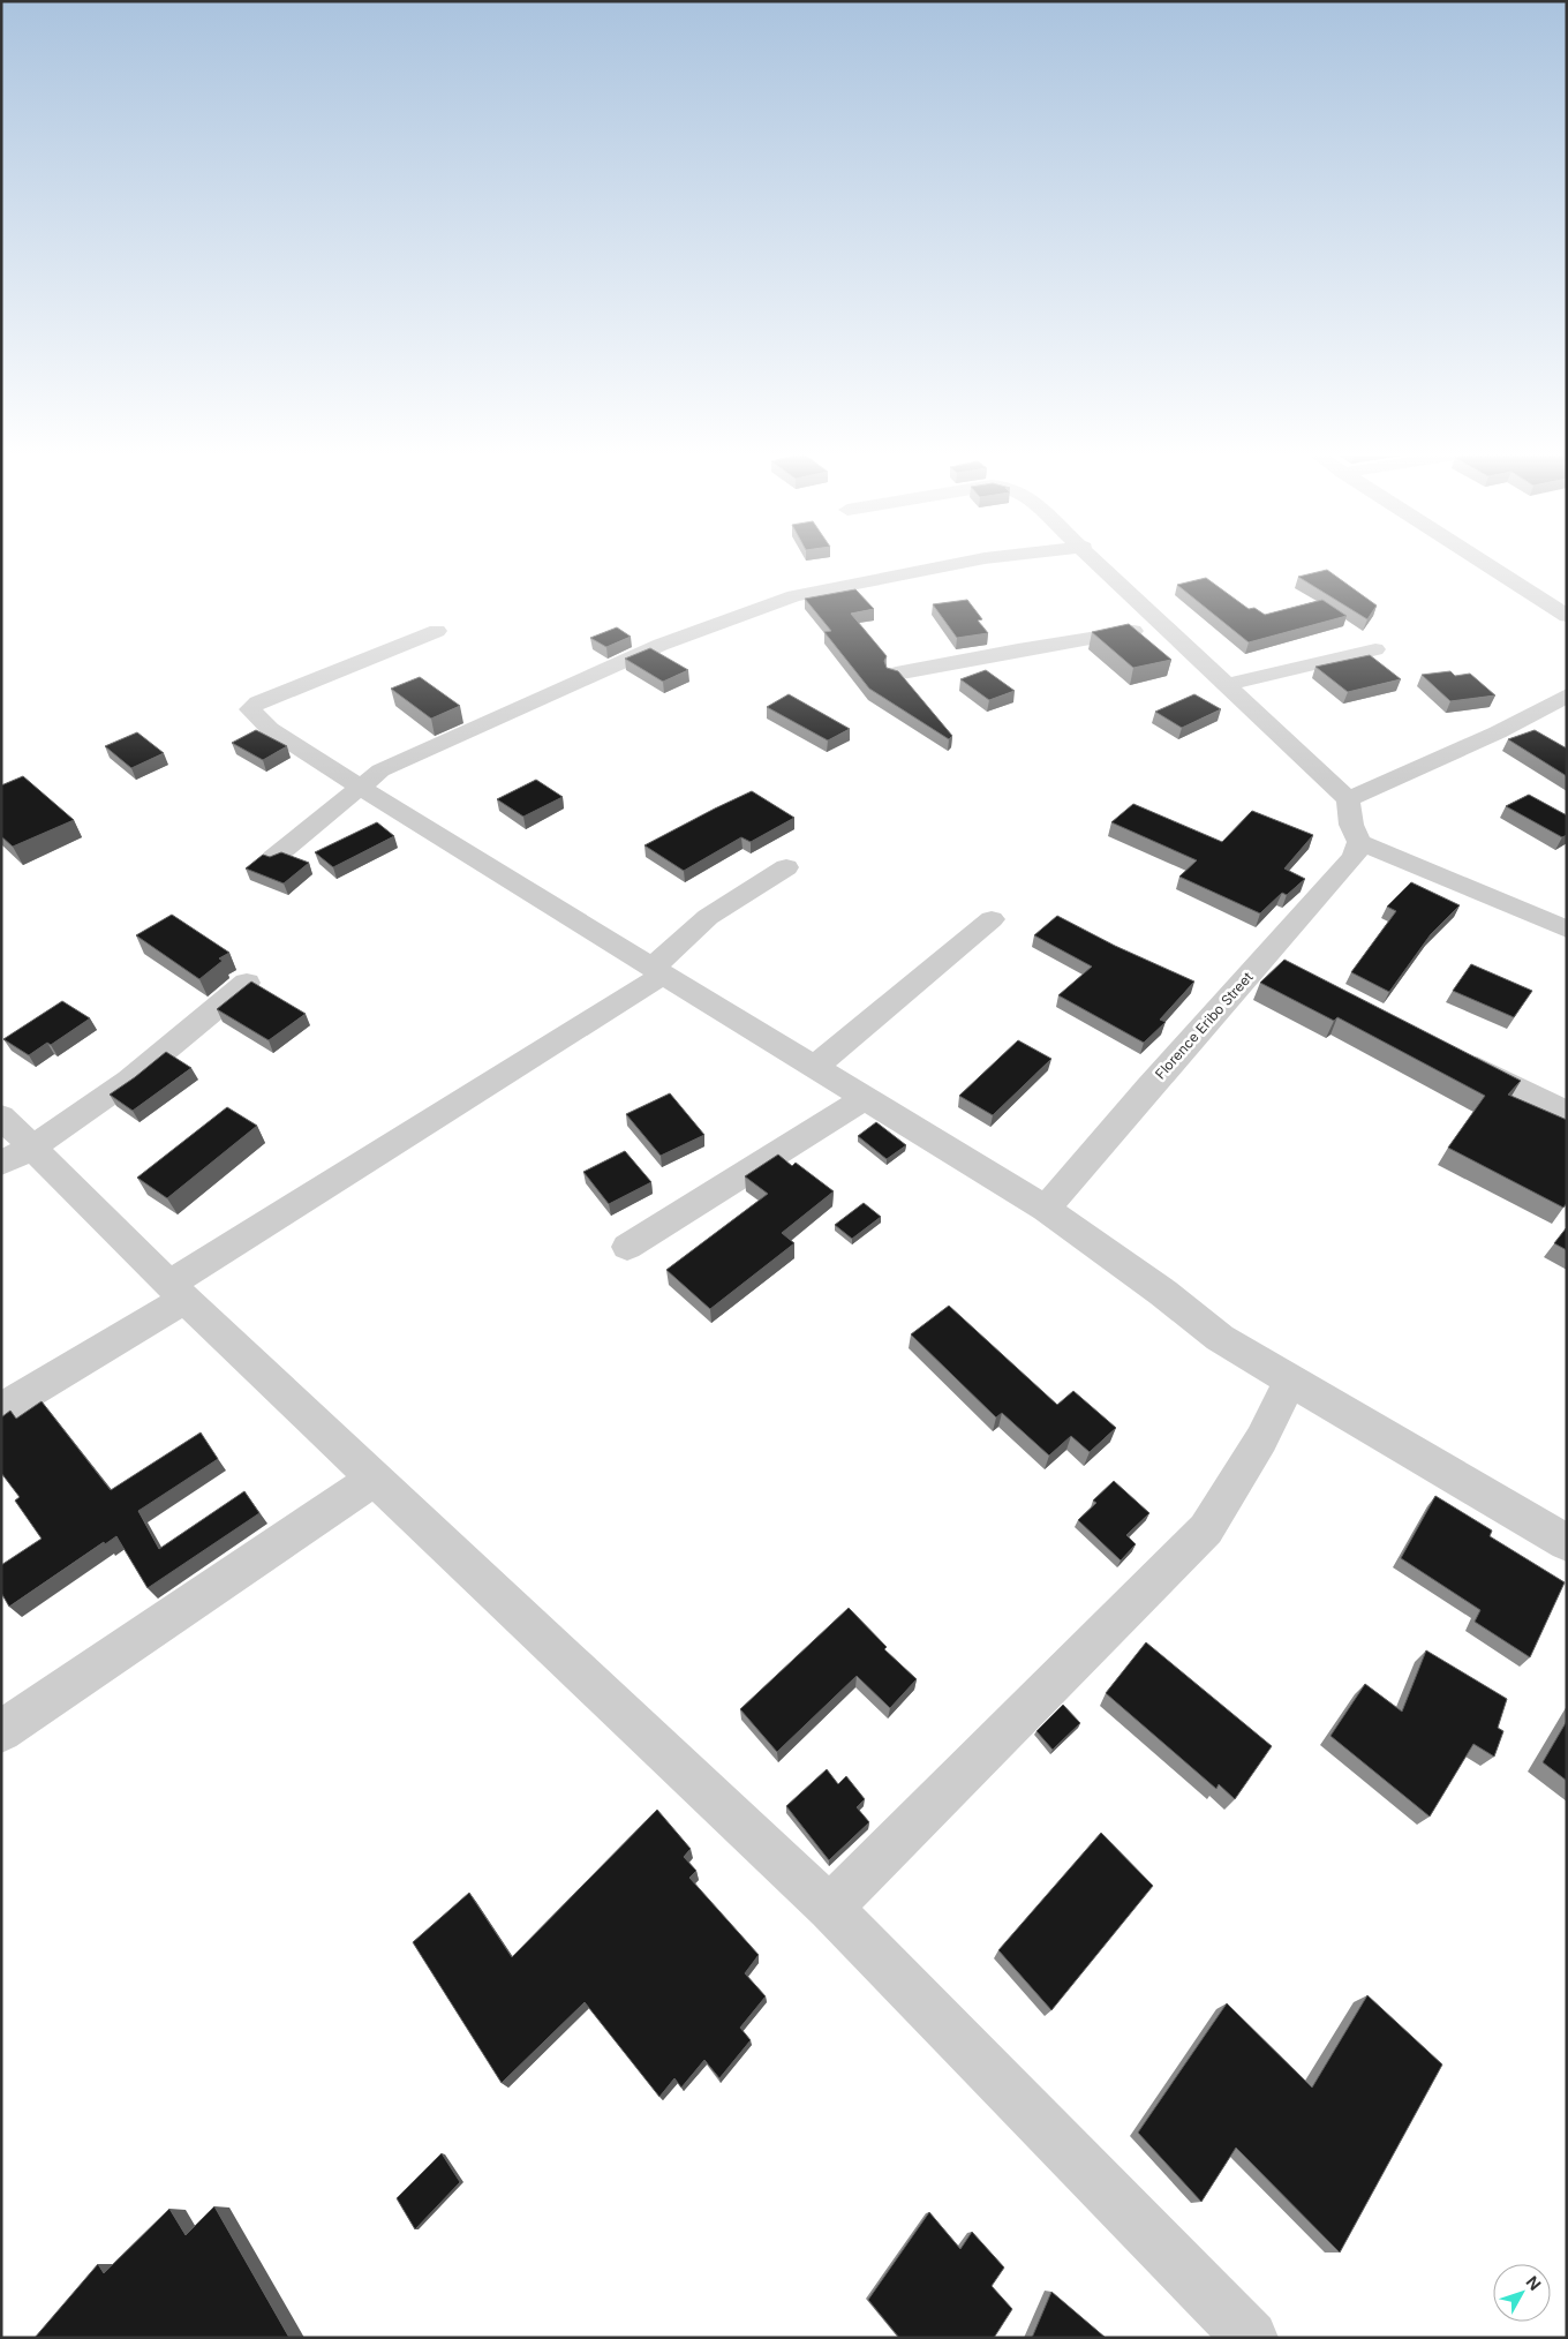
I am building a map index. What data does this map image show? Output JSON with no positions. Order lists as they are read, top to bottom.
{
  "streets": {
    "street": ["Florence Eribo Street"]
  },
  "north": "top right"
}
